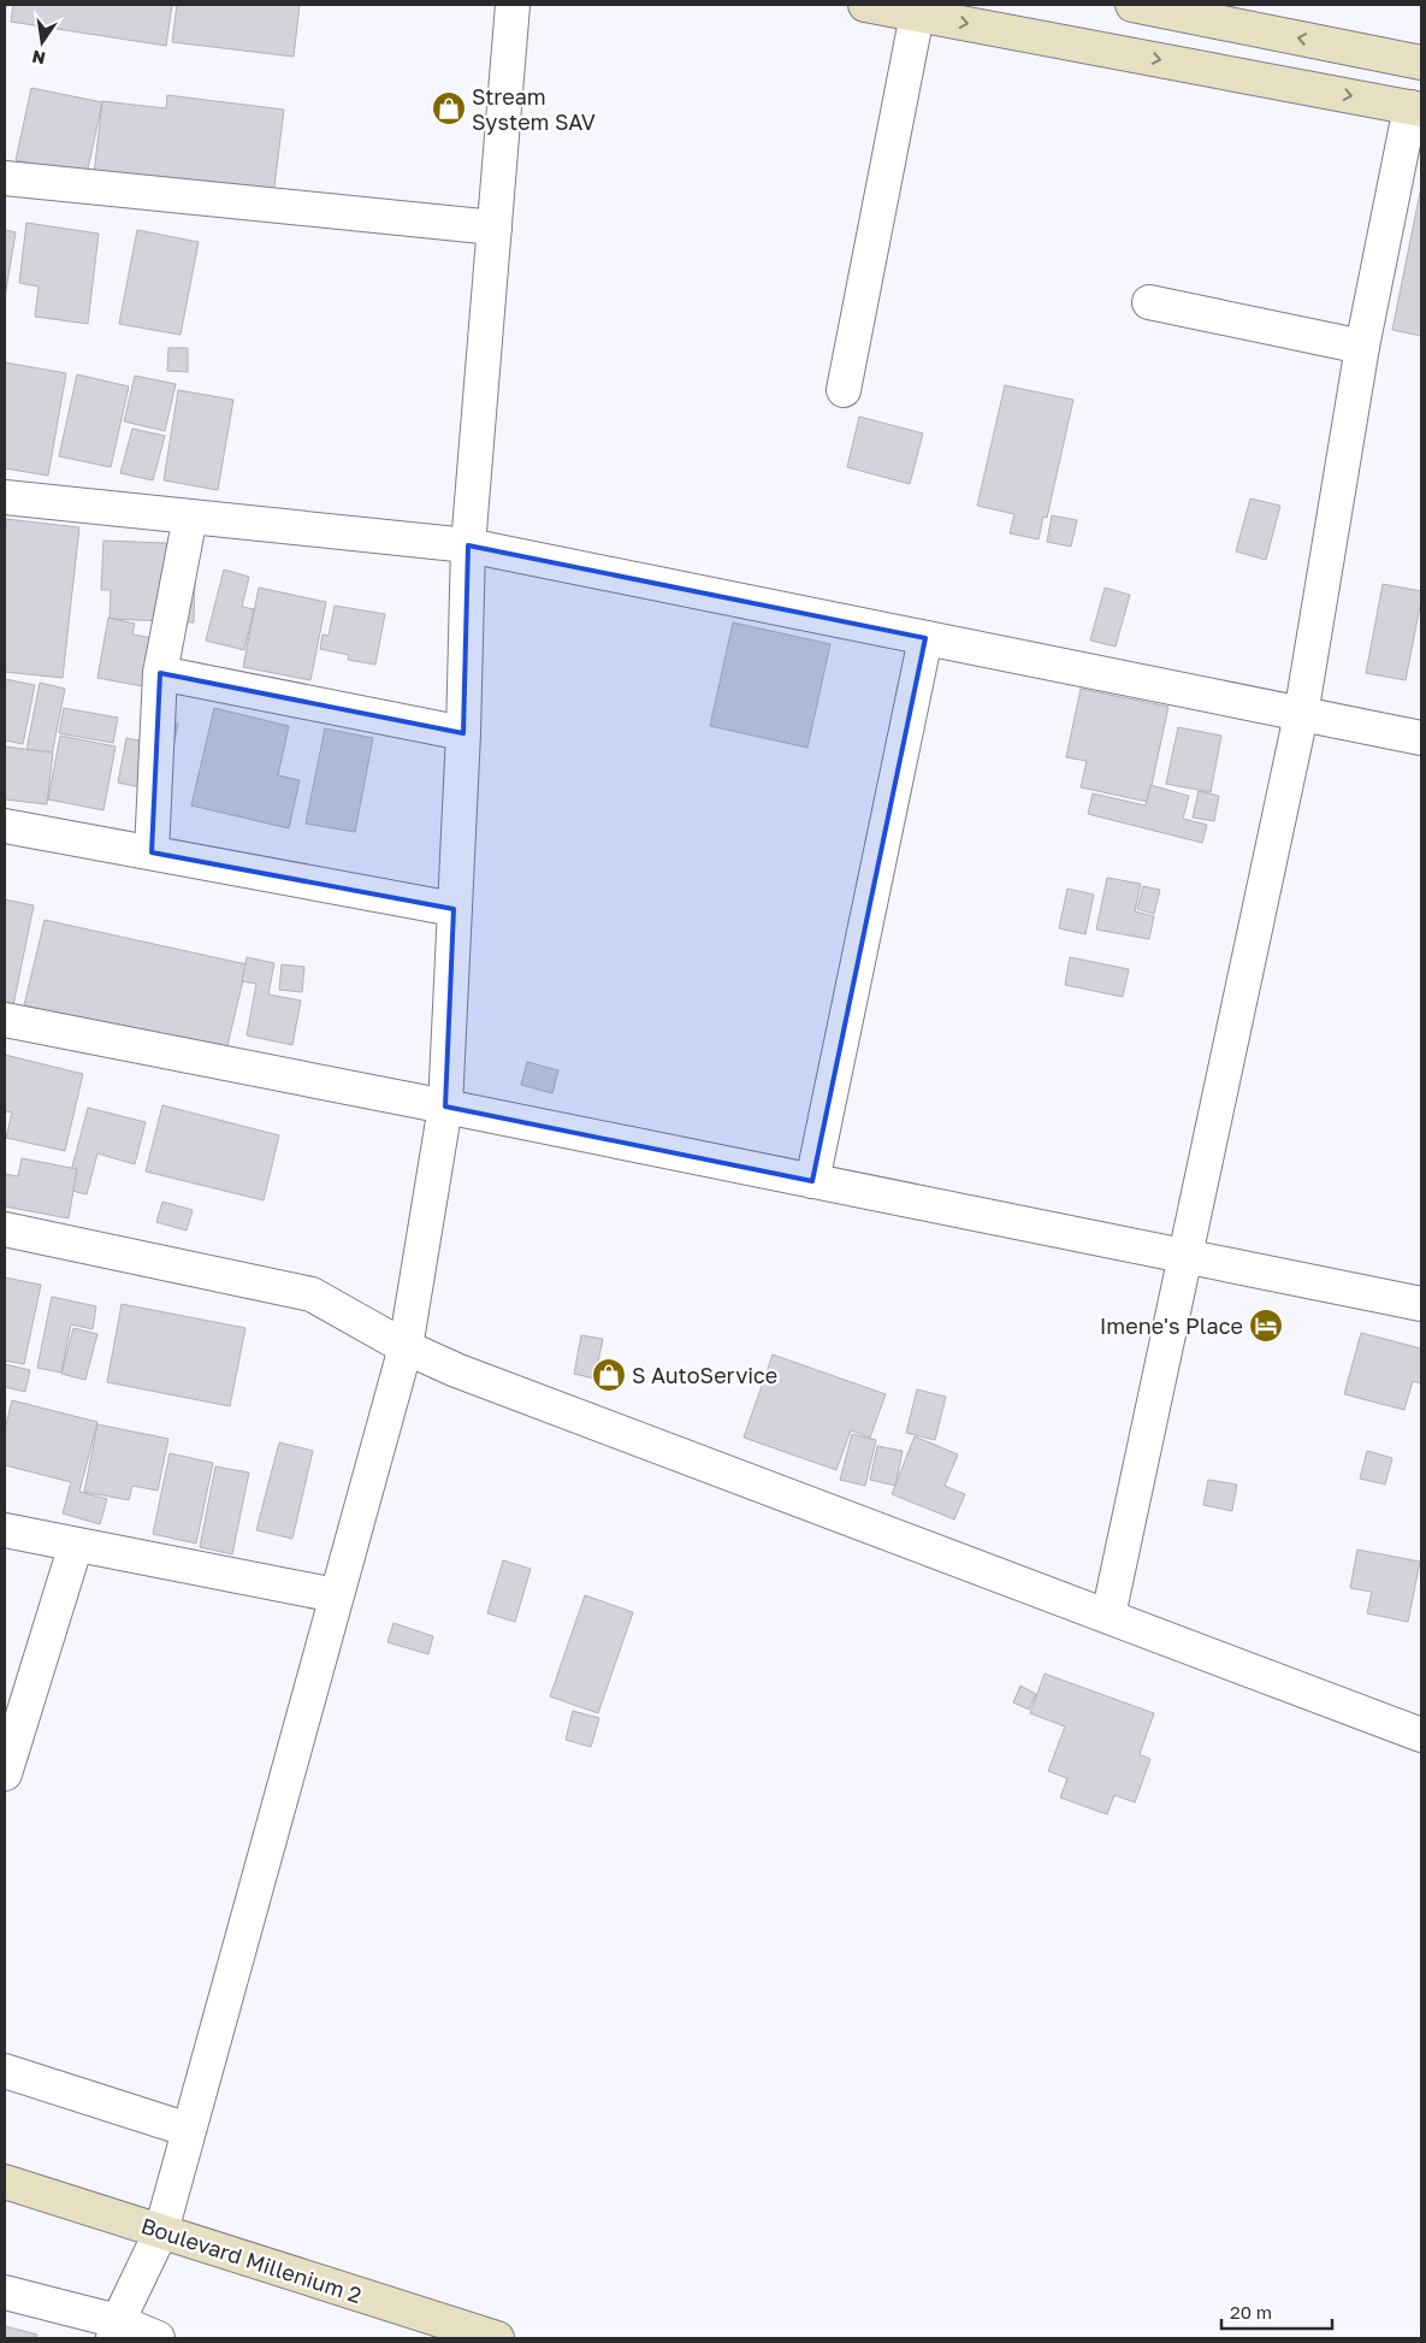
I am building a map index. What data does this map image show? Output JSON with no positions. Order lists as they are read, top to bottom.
{
  "streets": {
    "street": ["Boulevard Millenium 2"]
  },
  "places": {
    "shop": ["Stream System SAV", "S AutoService"],
    "hotel": ["Imene's Place"]
  },
  "scale_bar": "20 m",
  "north": "bottom"
}
